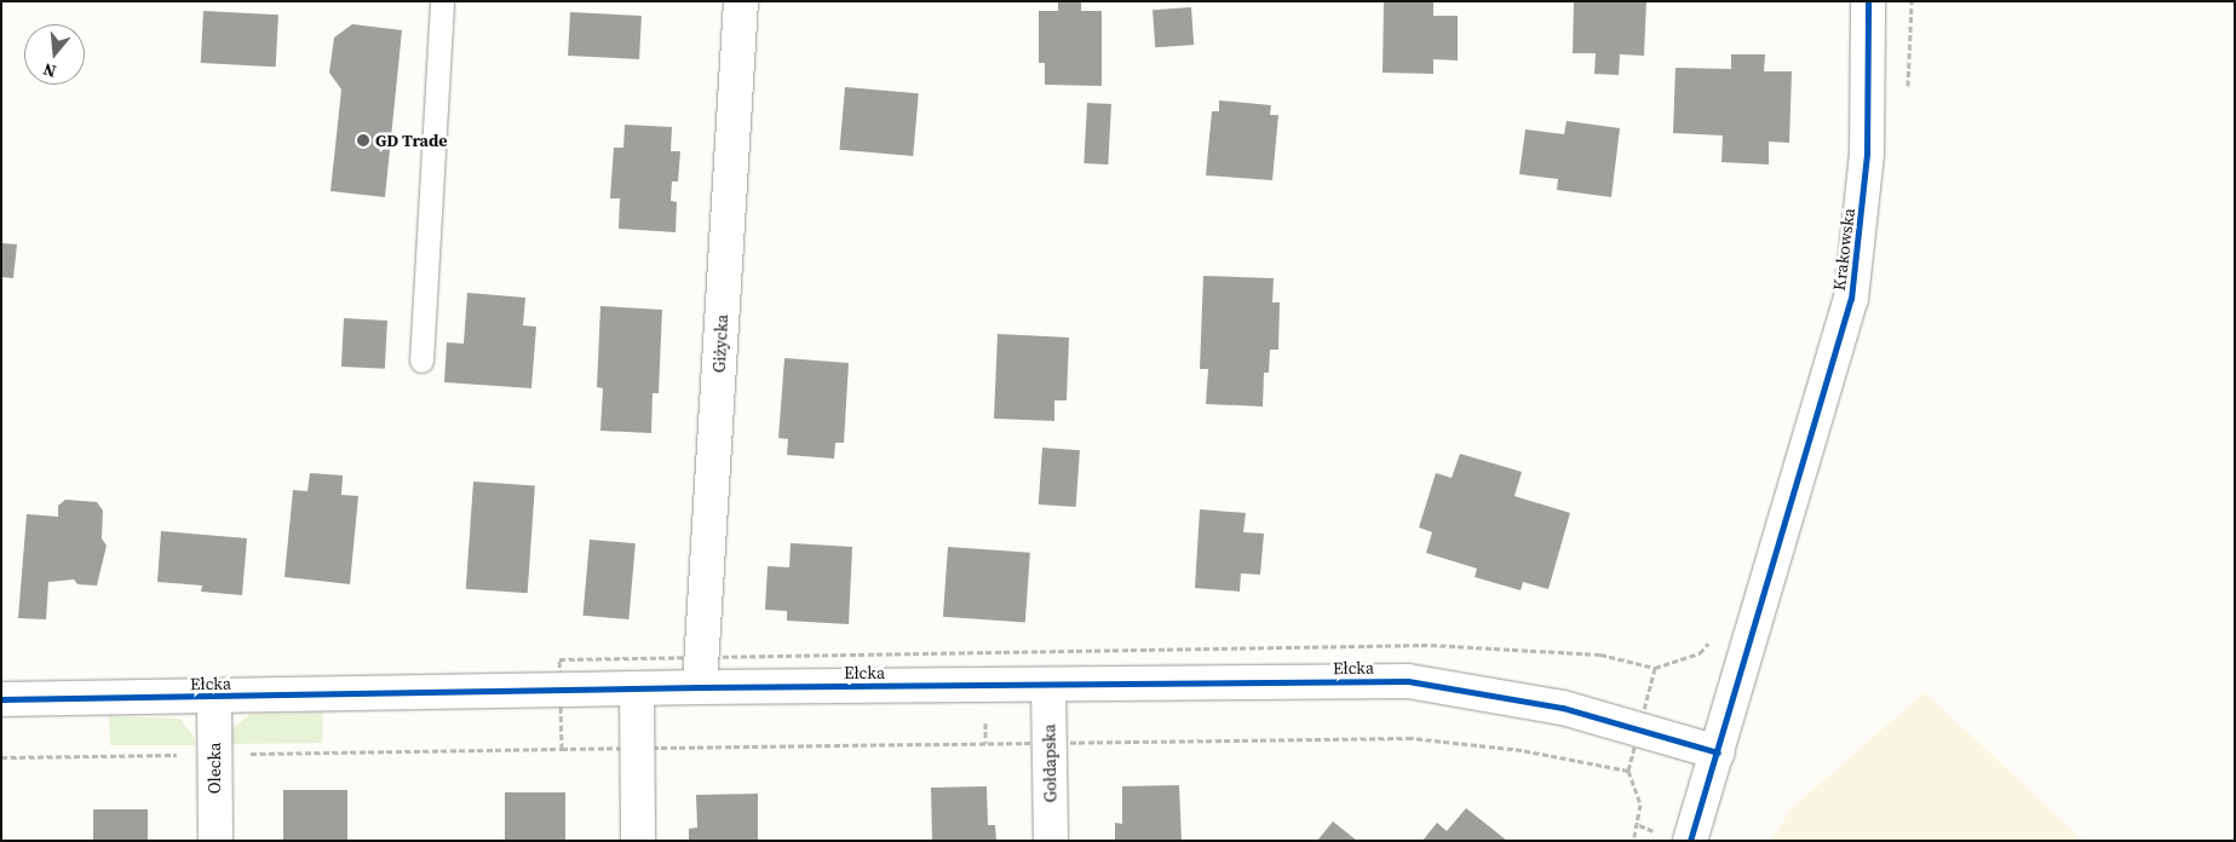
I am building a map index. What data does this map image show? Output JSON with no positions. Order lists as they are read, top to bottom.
{
  "streets": {
    "street": [
      "Krakowska",
      "Giżycka",
      "Ełcka",
      "Gołdapska",
      "Olecka"
    ]
  },
  "crossings": [
    ["Krakowska", "Ełcka"],
    ["Giżycka", "Ełcka"],
    ["Ełcka", "Gołdapska"],
    ["Ełcka", "Olecka"]
  ],
  "places": ["GD Trade"],
  "north": "bottom"
}
